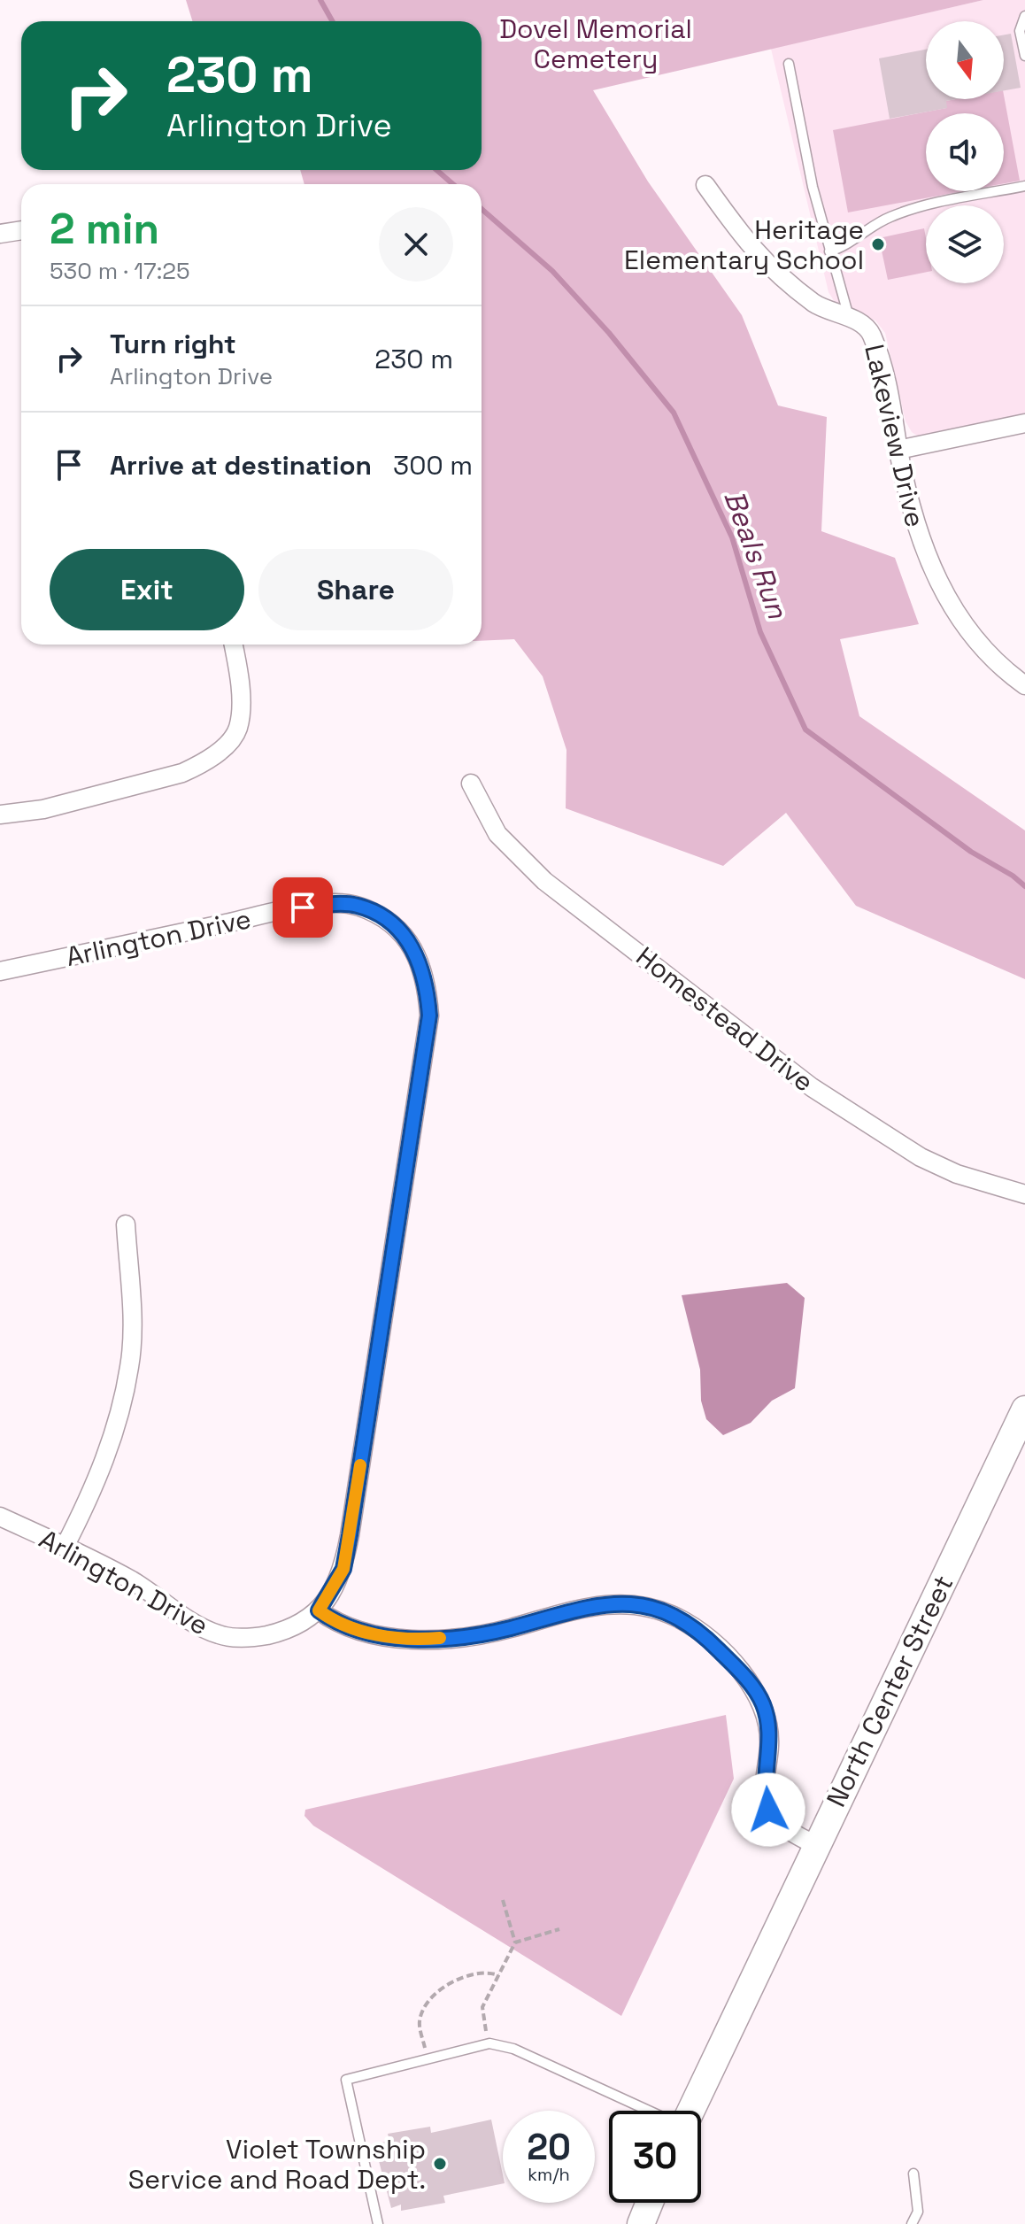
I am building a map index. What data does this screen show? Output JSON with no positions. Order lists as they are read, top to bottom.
{
  "streets": {
    "main road": ["North Center Street"],
    "street": ["Lakeview Drive", "Arlington Drive", "Homestead Drive"]
  },
  "water": ["Beals Run"],
  "parks": ["Dovel Memorial Cemetery"],
  "places": ["Heritage Elementary School", "Violet Township Service and Road Dept."],
  "north": "bottom",
  "page": {
    "turn": ["230 m", "Arlington Drive"],
    "heading": ["2 min", "530 m · 17:25"],
    "list": [
      {
        "name": "Turn right",
        "note": "Arlington Drive",
        "value": "230 m"
      },
      {
        "name": "Arrive at destination",
        "value": "300 m"
      }
    ],
    "buttons": ["Exit", "Share"],
    "speed": "20 km/h",
    "limit": "30"
  }
}
